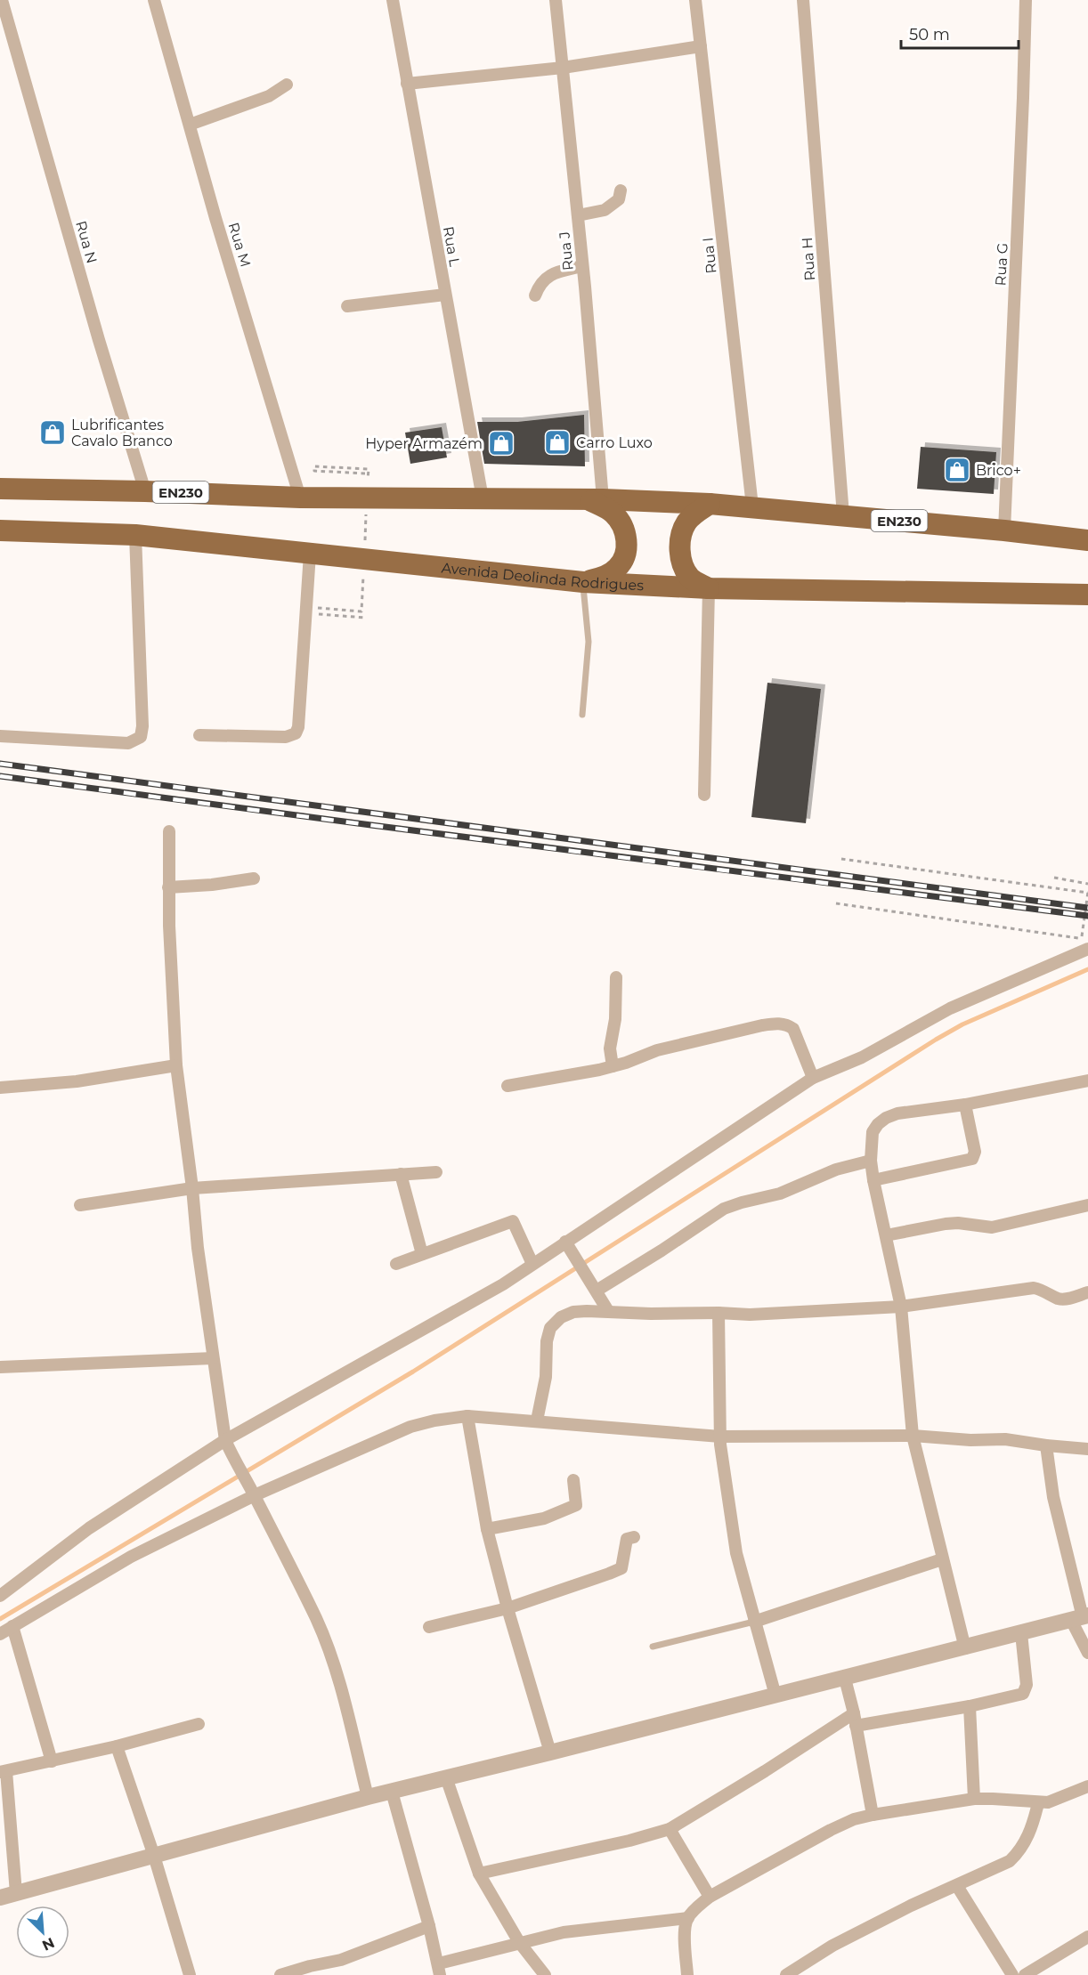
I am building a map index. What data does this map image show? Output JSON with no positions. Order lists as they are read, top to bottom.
{
  "streets": {
    "highway": ["EN230", "Avenida Deolinda Rodrigues"],
    "street": [
      "Rua N",
      "Rua M",
      "Rua L",
      "Rua J",
      "Rua I",
      "Rua H",
      "Rua G"
    ]
  },
  "crossings": [
    ["Rua N", "EN230"],
    ["Rua M", "EN230"],
    ["Rua L", "EN230"],
    ["Rua J", "EN230"],
    ["Rua I", "EN230"],
    ["Rua H", "EN230"],
    ["Rua G", "EN230"]
  ],
  "places": {
    "shop": [
      "Lubrificantes Cavalo Branco",
      "Carro Luxo",
      "Hyper Armazém",
      "Brico+"
    ]
  },
  "scale_bar": "50 m",
  "north": "bottom right"
}
